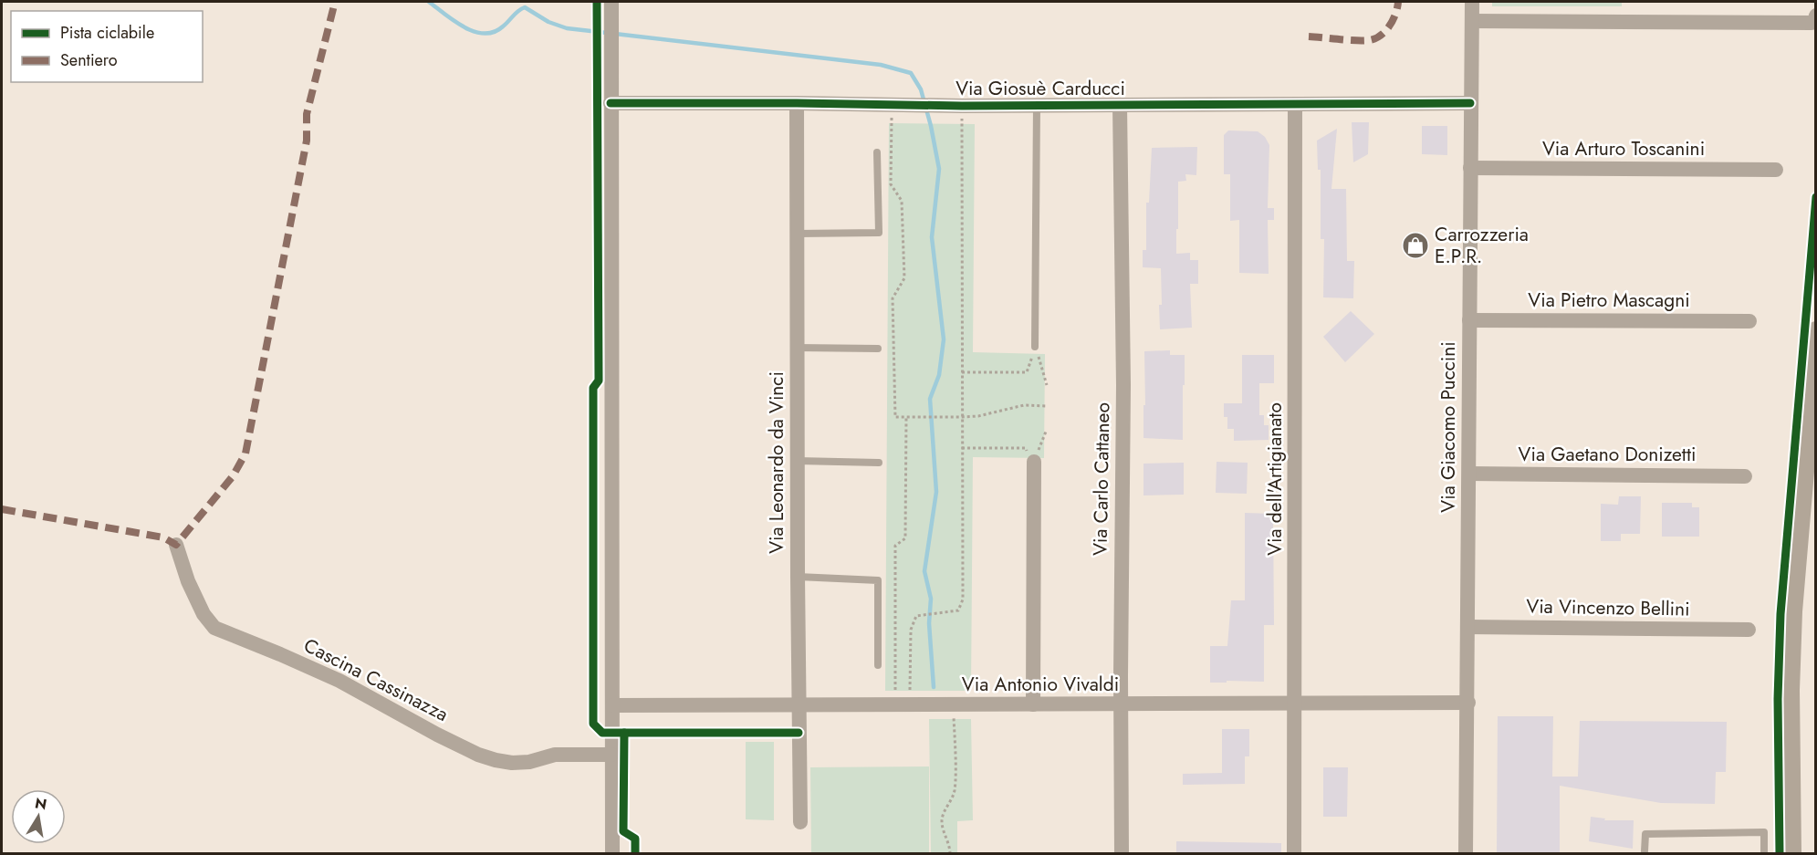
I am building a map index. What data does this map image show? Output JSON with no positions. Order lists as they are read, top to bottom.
{
  "streets": {
    "street": [
      "Via Giosuè Carducci",
      "Via Arturo Toscanini",
      "Via Pietro Mascagni",
      "Via Giacomo Puccini",
      "Via Gaetano Donizetti",
      "Via Leonardo da Vinci",
      "Via Carlo Cattaneo",
      "Via dell'Artigianato",
      "Via Vincenzo Bellini",
      "Cascina Cassinazza",
      "Via Antonio Vivaldi"
    ]
  },
  "crossings": [
    ["Via Giosuè Carducci", "Via Giacomo Puccini"],
    ["Via Giosuè Carducci", "Via Leonardo da Vinci"],
    ["Via Giosuè Carducci", "Via Carlo Cattaneo"],
    ["Via Giosuè Carducci", "Via dell'Artigianato"],
    ["Via Arturo Toscanini", "Via Giacomo Puccini"],
    ["Via Pietro Mascagni", "Via Giacomo Puccini"],
    ["Via Giacomo Puccini", "Via Gaetano Donizetti"],
    ["Via Giacomo Puccini", "Via Vincenzo Bellini"],
    ["Via Giacomo Puccini", "Via Antonio Vivaldi"],
    ["Via Leonardo da Vinci", "Via Antonio Vivaldi"],
    ["Via Carlo Cattaneo", "Via Antonio Vivaldi"],
    ["Via dell'Artigianato", "Via Antonio Vivaldi"]
  ],
  "places": {
    "shop": ["Carrozzeria E.P.R."]
  },
  "legend": ["Pista ciclabile", "Sentiero"],
  "north": "top"
}
